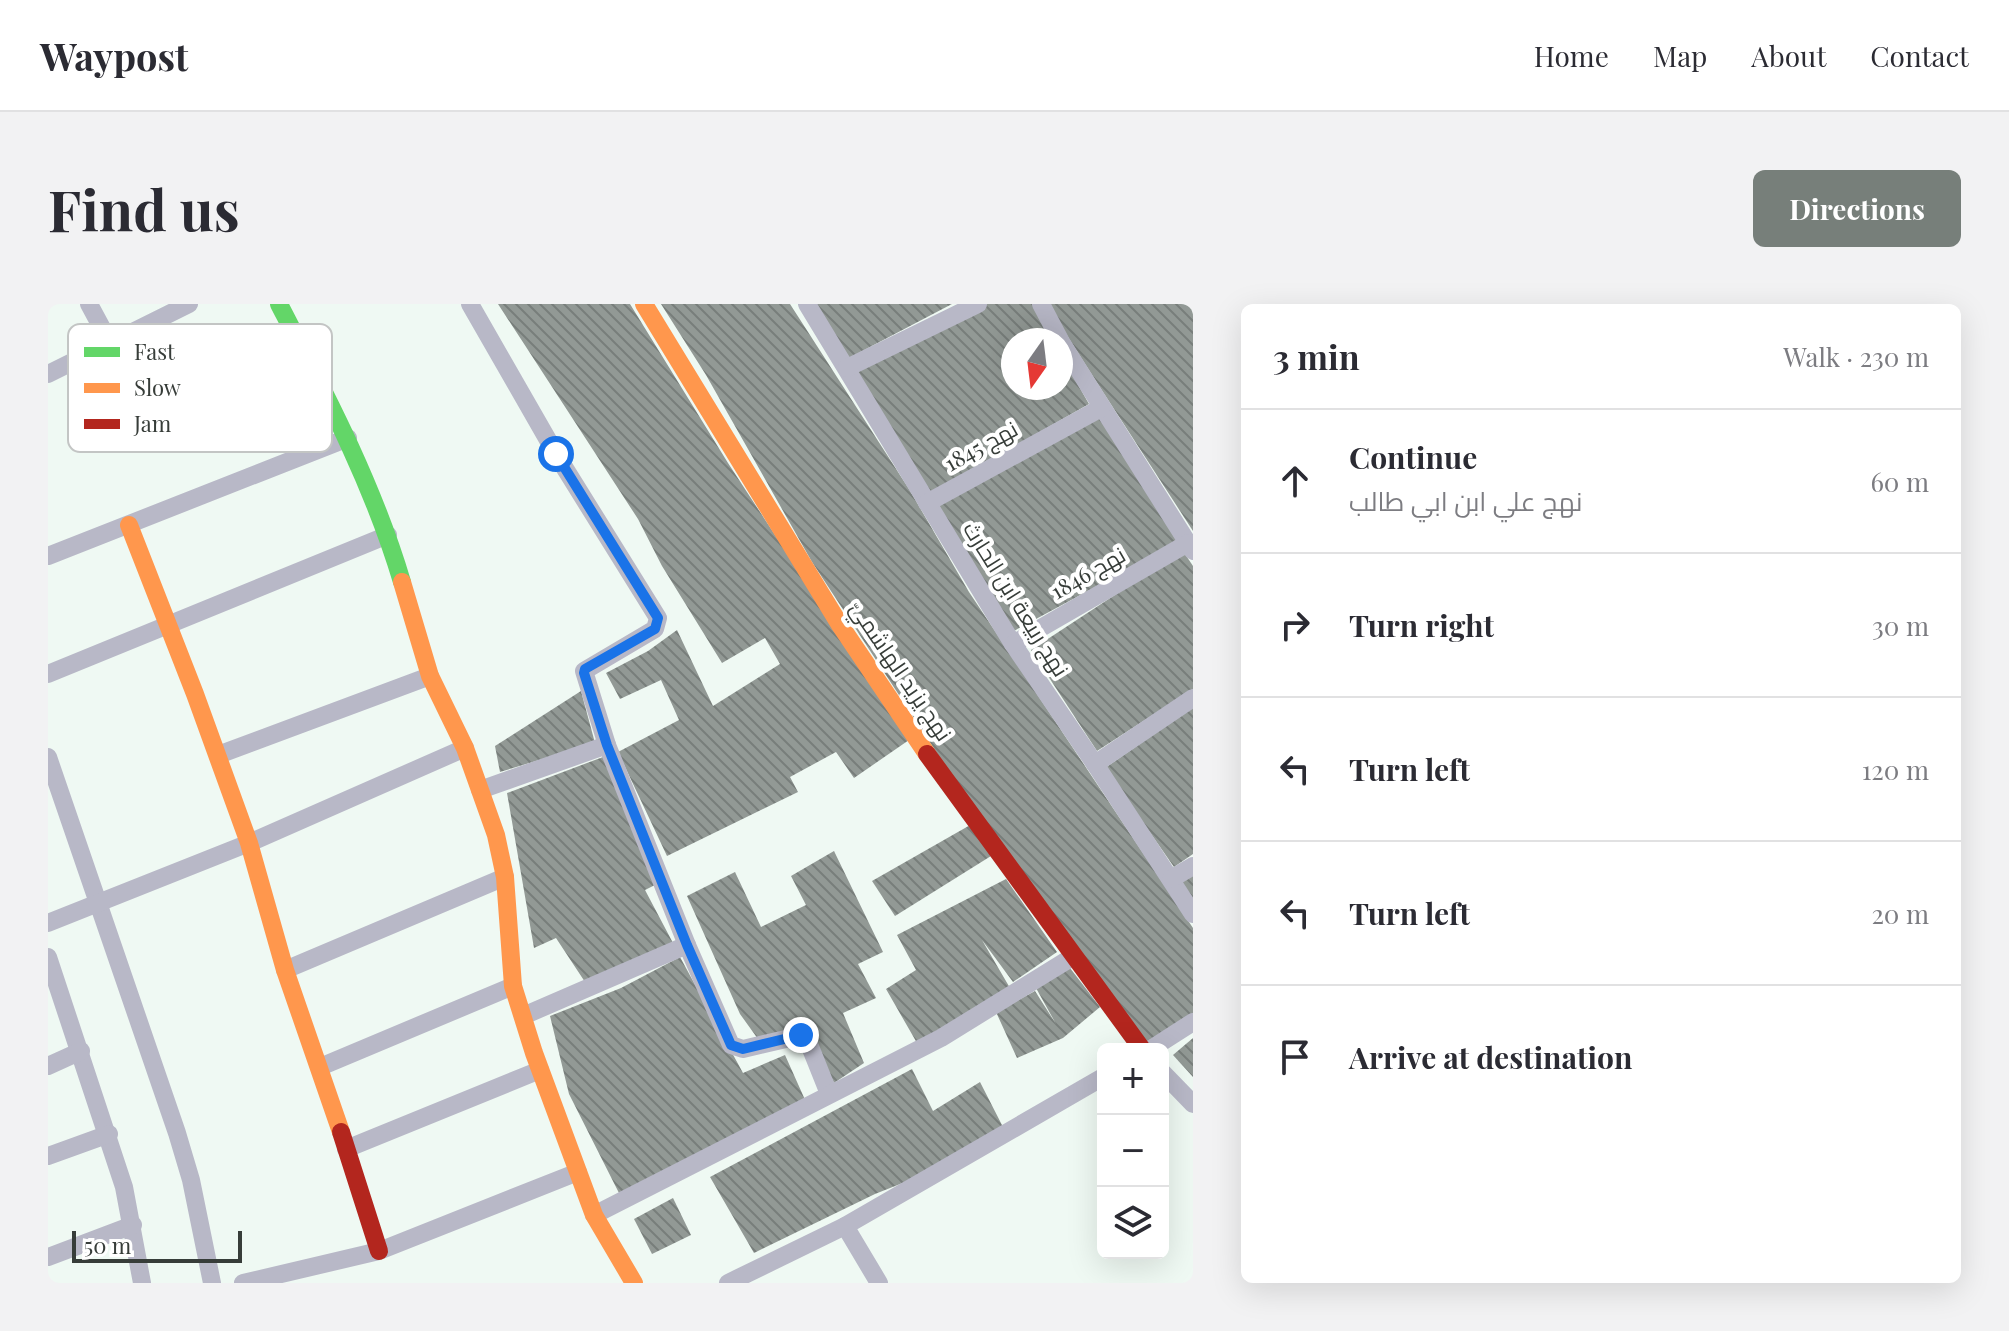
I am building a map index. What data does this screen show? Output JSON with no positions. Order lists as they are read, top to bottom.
{
  "streets": {
    "street": [
      "نهج 1845",
      "نهج 1846",
      "نهج ربيعة ابن الحارث",
      "نهج يزيد الهاشميّ"
    ]
  },
  "crossings": [
    ["نهج 1845", "نهج ربيعة ابن الحارث"],
    ["نهج 1846", "نهج ربيعة ابن الحارث"]
  ],
  "legend": ["Fast", "Slow", "Jam"],
  "scale_bar": "50 m",
  "north": "bottom",
  "page": {
    "header": "Waypost",
    "nav": [
      "Home",
      "Map",
      "About",
      "Contact"
    ],
    "buttons": "Directions",
    "title": "Find us",
    "heading": ["3 min", "Walk · 230 m"],
    "list": [
      ["Continue", "نهج علي ابن ابي طالب", "60 m"],
      ["Turn right", "30 m"],
      ["Turn left", "120 m"],
      ["Turn left", "20 m"],
      "Arrive at destination"
    ],
    "map_buttons": ["+", "−"],
    "scale": "50 m"
  }
}
